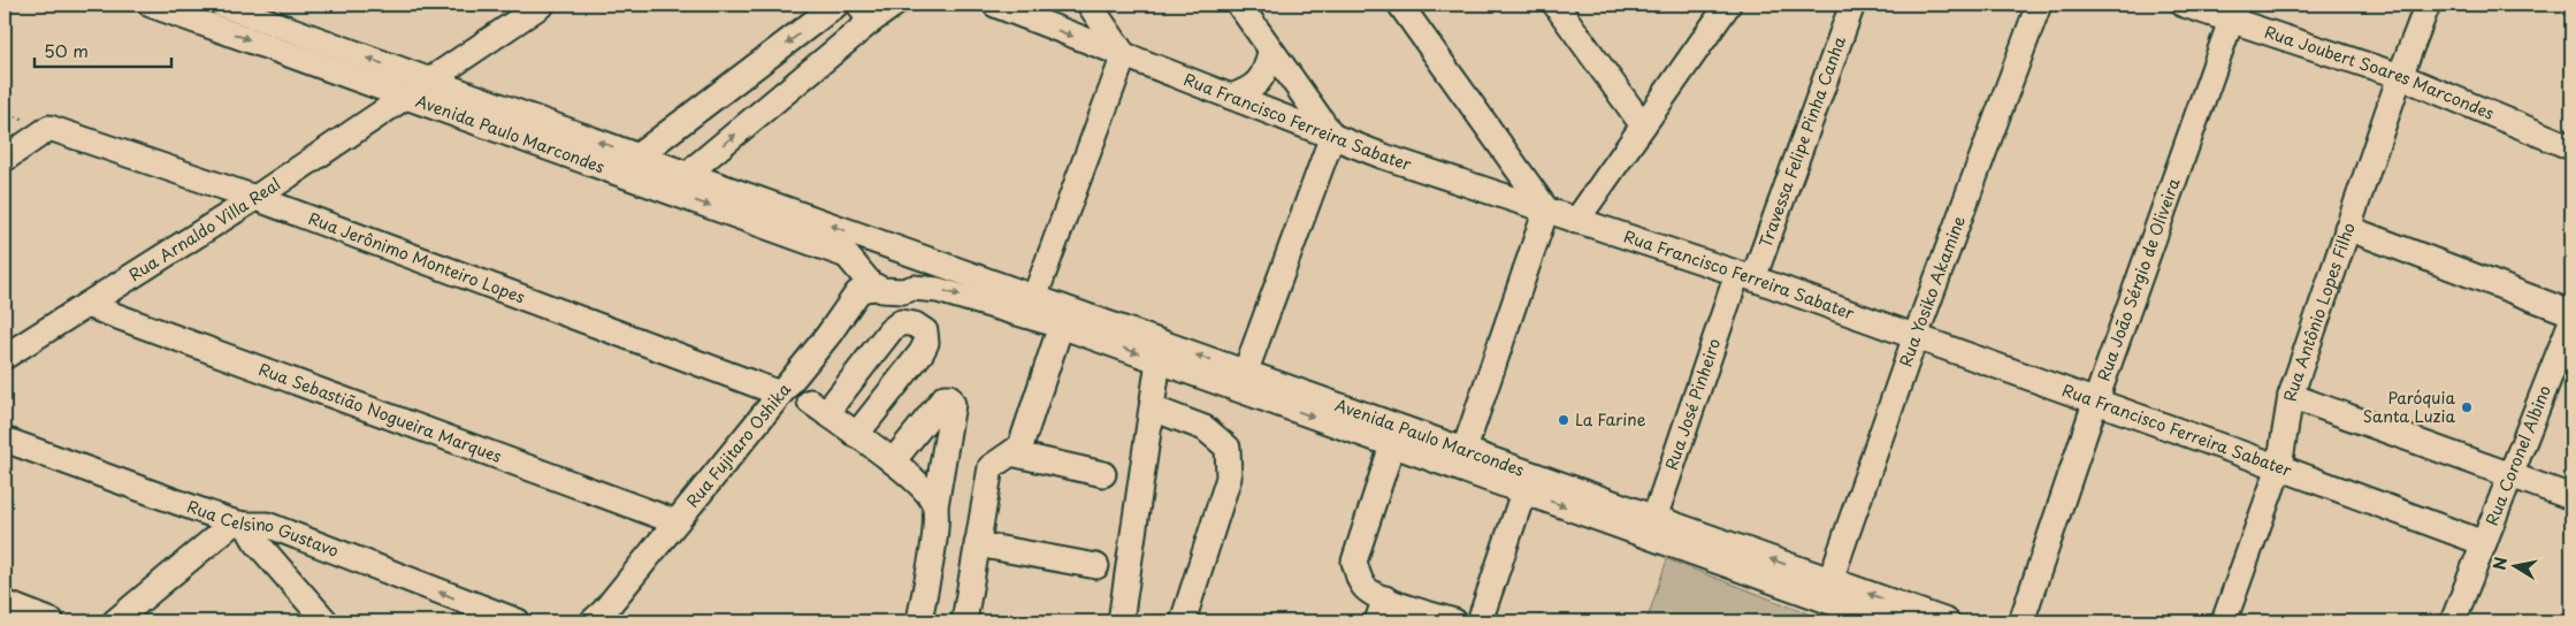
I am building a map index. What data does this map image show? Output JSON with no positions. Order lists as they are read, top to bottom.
{
  "streets": {
    "street": [
      "Rua Joubert Soares Marcondes",
      "Rua Francisco Ferreira Sabater",
      "Avenida Paulo Marcondes",
      "Travessa Felipe Pinha Canha",
      "Rua Arnaldo Villa Real",
      "Rua Jerônimo Monteiro Lopes",
      "Rua João Sérgio de Oliveira",
      "Rua Yosiko Akamine",
      "Rua Antônio Lopes Filho",
      "Rua José Pinheiro",
      "Rua Sebastião Nogueira Marques",
      "Rua Fujitaro Oshika",
      "Rua Coronel Albino",
      "Rua Celsino Gustavo"
    ]
  },
  "crossings": [
    ["Rua Joubert Soares Marcondes", "Rua João Sérgio de Oliveira"],
    ["Rua Joubert Soares Marcondes", "Rua Antônio Lopes Filho"],
    ["Rua Francisco Ferreira Sabater", "Travessa Felipe Pinha Canha"],
    ["Rua Francisco Ferreira Sabater", "Rua João Sérgio de Oliveira"],
    ["Rua Francisco Ferreira Sabater", "Rua Yosiko Akamine"],
    ["Rua Francisco Ferreira Sabater", "Rua Antônio Lopes Filho"],
    ["Rua Francisco Ferreira Sabater", "Rua José Pinheiro"],
    ["Rua Francisco Ferreira Sabater", "Rua Coronel Albino"],
    ["Avenida Paulo Marcondes", "Rua Arnaldo Villa Real"],
    ["Avenida Paulo Marcondes", "Rua Yosiko Akamine"],
    ["Avenida Paulo Marcondes", "Rua José Pinheiro"],
    ["Avenida Paulo Marcondes", "Rua Fujitaro Oshika"],
    ["Travessa Felipe Pinha Canha", "Rua José Pinheiro"],
    ["Rua Arnaldo Villa Real", "Rua Jerônimo Monteiro Lopes"],
    ["Rua Arnaldo Villa Real", "Rua Sebastião Nogueira Marques"],
    ["Rua Jerônimo Monteiro Lopes", "Rua Fujitaro Oshika"],
    ["Rua Sebastião Nogueira Marques", "Rua Fujitaro Oshika"]
  ],
  "one_way": ["Rua Celsino Gustavo"],
  "places": ["Paróquia Santa Luzia", "La Farine"],
  "scale_bar": "50 m",
  "north": "left"
}
